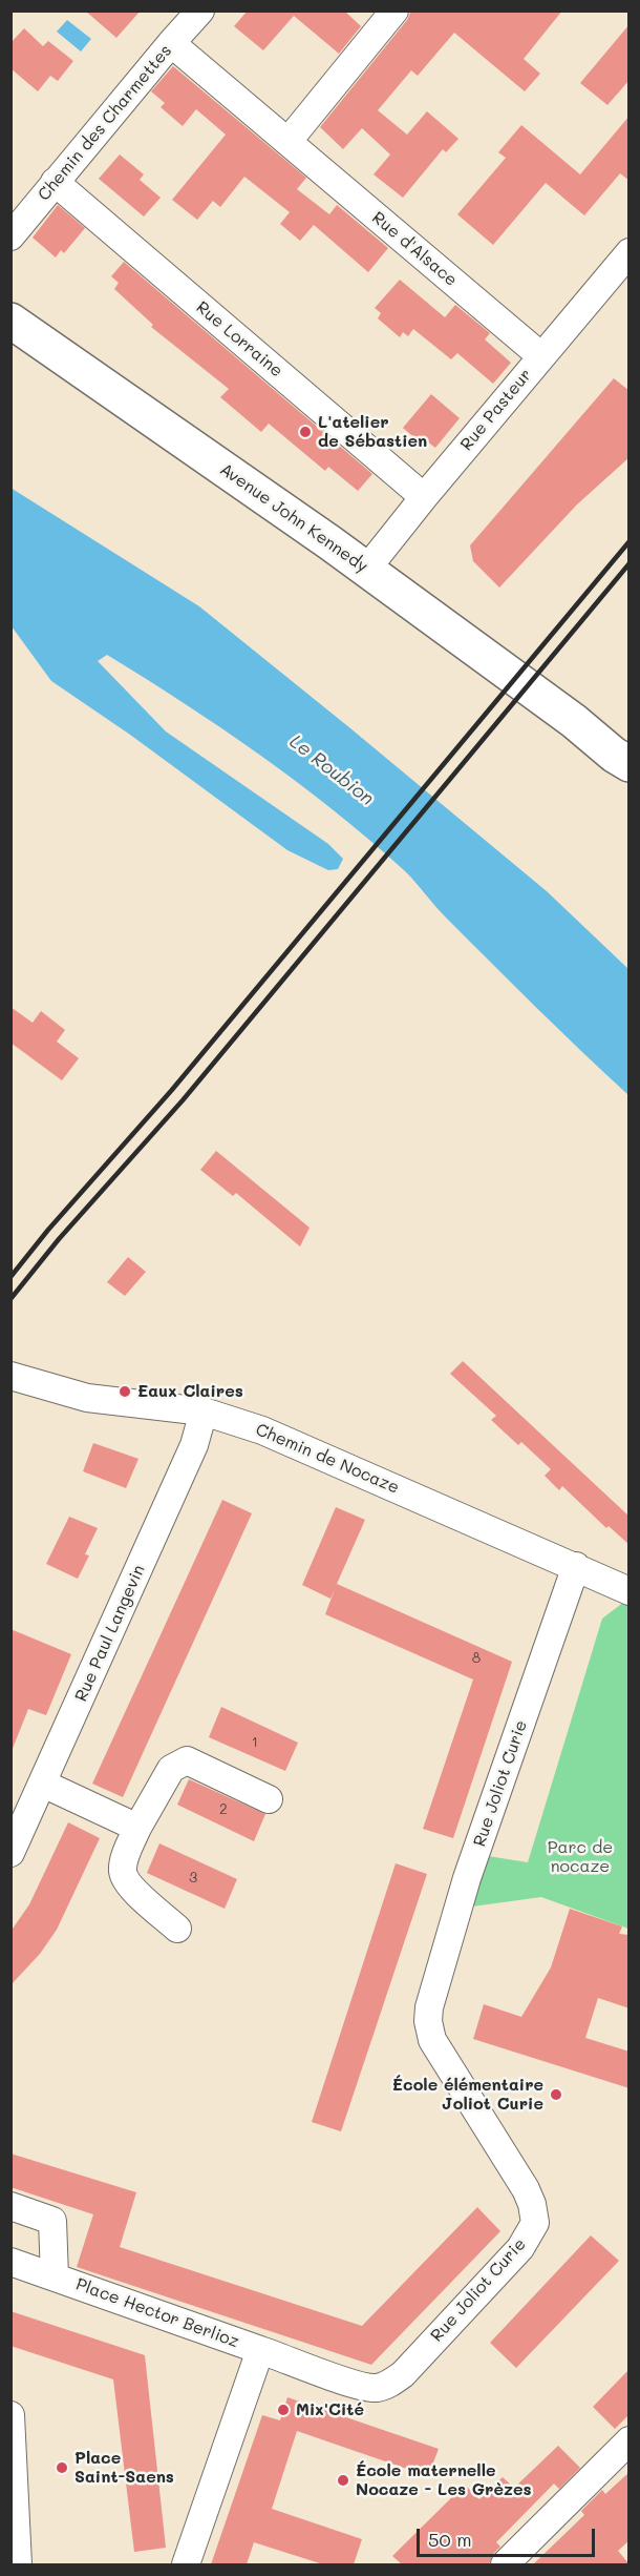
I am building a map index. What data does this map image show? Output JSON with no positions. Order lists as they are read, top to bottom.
{
  "streets": {
    "main road": ["Avenue John Kennedy"],
    "street": [
      "Chemin des Charmettes",
      "Rue d'Alsace",
      "Rue Lorraine",
      "Rue Pasteur",
      "Chemin de Nocaze",
      "Rue Paul Langevin",
      "Rue Joliot Curie",
      "Place Hector Berlioz"
    ]
  },
  "crossings": [
    ["Chemin des Charmettes", "Rue d'Alsace"],
    ["Chemin des Charmettes", "Rue Lorraine"],
    ["Rue d'Alsace", "Rue Pasteur"],
    ["Rue Lorraine", "Rue Pasteur"],
    ["Rue Pasteur", "Avenue John Kennedy"],
    ["Chemin de Nocaze", "Rue Paul Langevin"],
    ["Chemin de Nocaze", "Rue Joliot Curie"],
    ["Rue Joliot Curie", "Place Hector Berlioz"]
  ],
  "water": ["Le Roubion"],
  "parks": ["Parc de nocaze"],
  "places": [
    "L'atelier de Sébastien",
    "Eaux Claires",
    "École élémentaire Joliot Curie",
    "Mix'Cité",
    "Place Saint-Saens",
    "École maternelle Nocaze - Les Grèzes"
  ],
  "house_numbers": [
    "8",
    "1",
    "2",
    "3"
  ],
  "scale_bar": "50 m"
}
